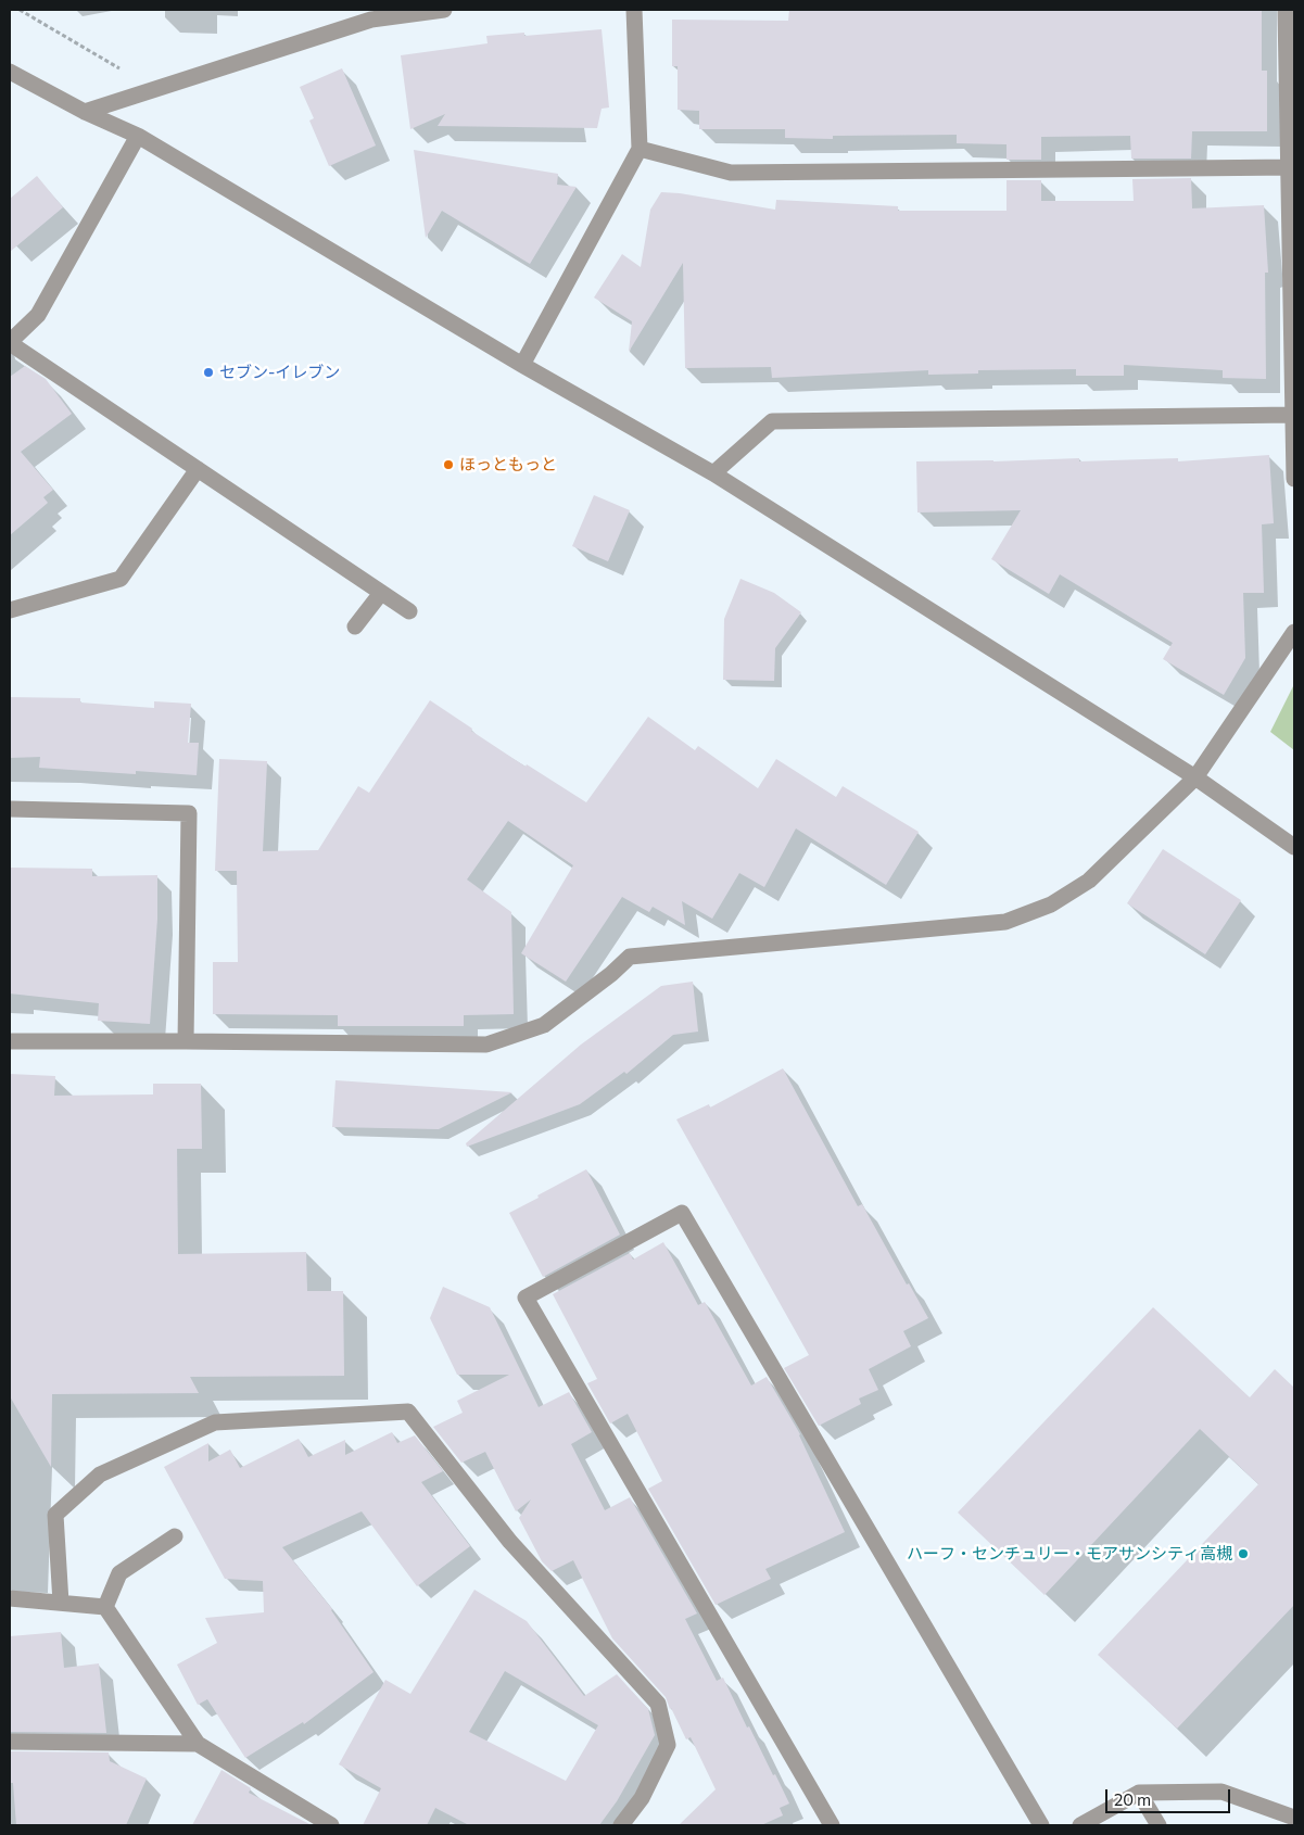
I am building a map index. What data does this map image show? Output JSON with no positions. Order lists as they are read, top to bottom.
{
  "places": ["セブン-イレブン", "ほっともっと", "ハーフ・センチュリー・モアサンシティ高槻"],
  "scale_bar": "20 m"
}
